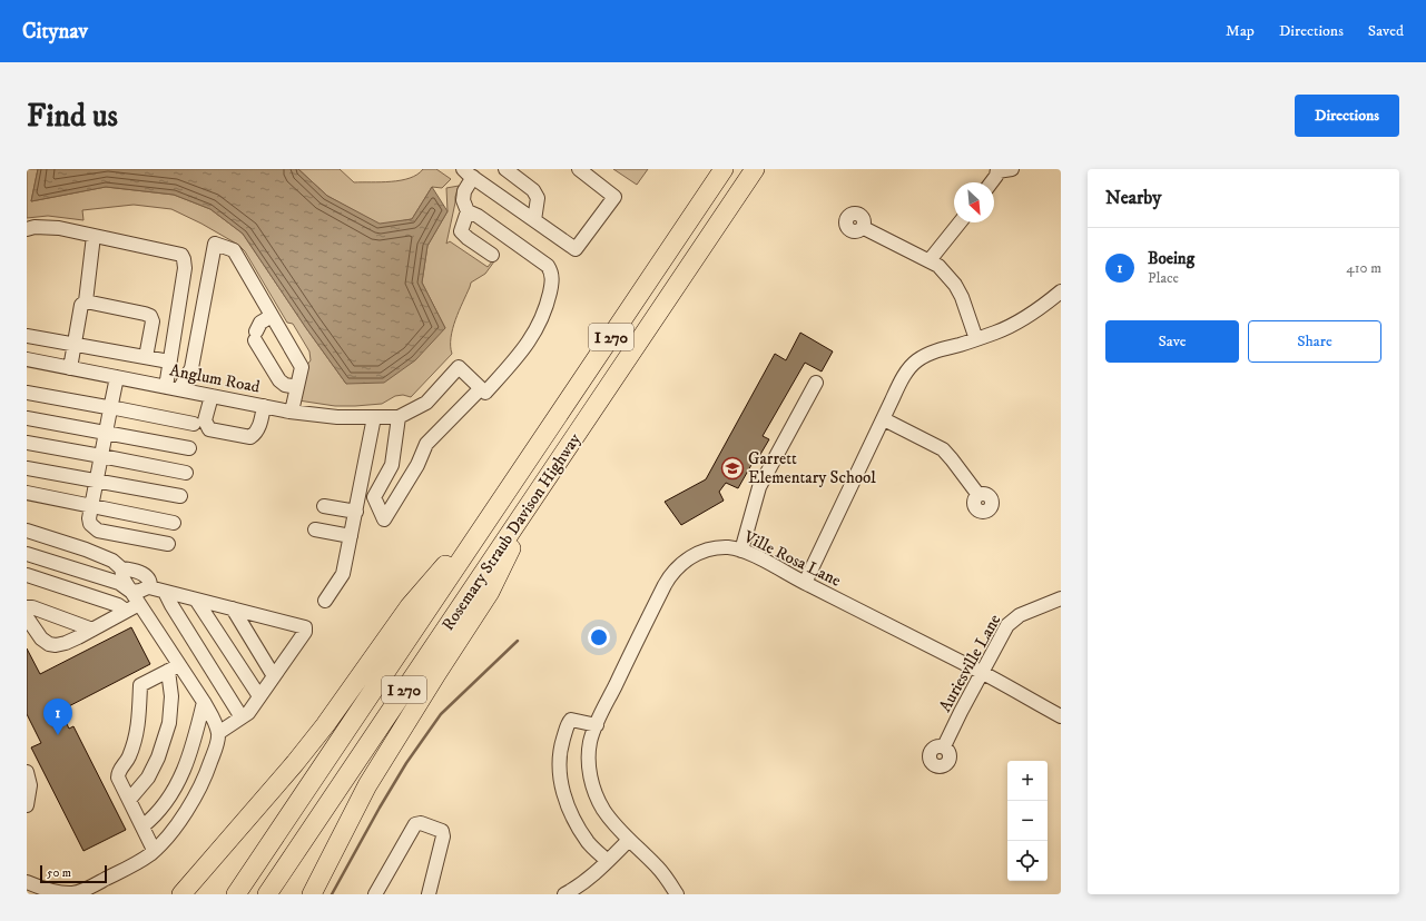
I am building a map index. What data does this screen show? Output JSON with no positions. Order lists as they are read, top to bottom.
{
  "streets": {
    "highway": ["I 270", "Rosemary Straub Davison Highway"],
    "street": ["Anglum Road", "Ville Rosa Lane", "Auriesville Lane"]
  },
  "crossings": [
    ["Ville Rosa Lane", "Auriesville Lane"]
  ],
  "places": {
    "school or university": ["Garrett Elementary School"]
  },
  "scale_bar": "50 m",
  "north": "bottom right",
  "page": {
    "header": "Citynav",
    "nav": ["Map", "Directions", "Saved"],
    "buttons": [
      "Directions",
      ["Save", "Share"]
    ],
    "title": "Find us",
    "heading": "Nearby",
    "list": [
      {
        "mark": "1",
        "name": "Boeing",
        "note": "Place",
        "value": "410 m"
      }
    ],
    "pins": "1",
    "map_buttons": ["+", "−"],
    "scale": "50 m"
  }
}
